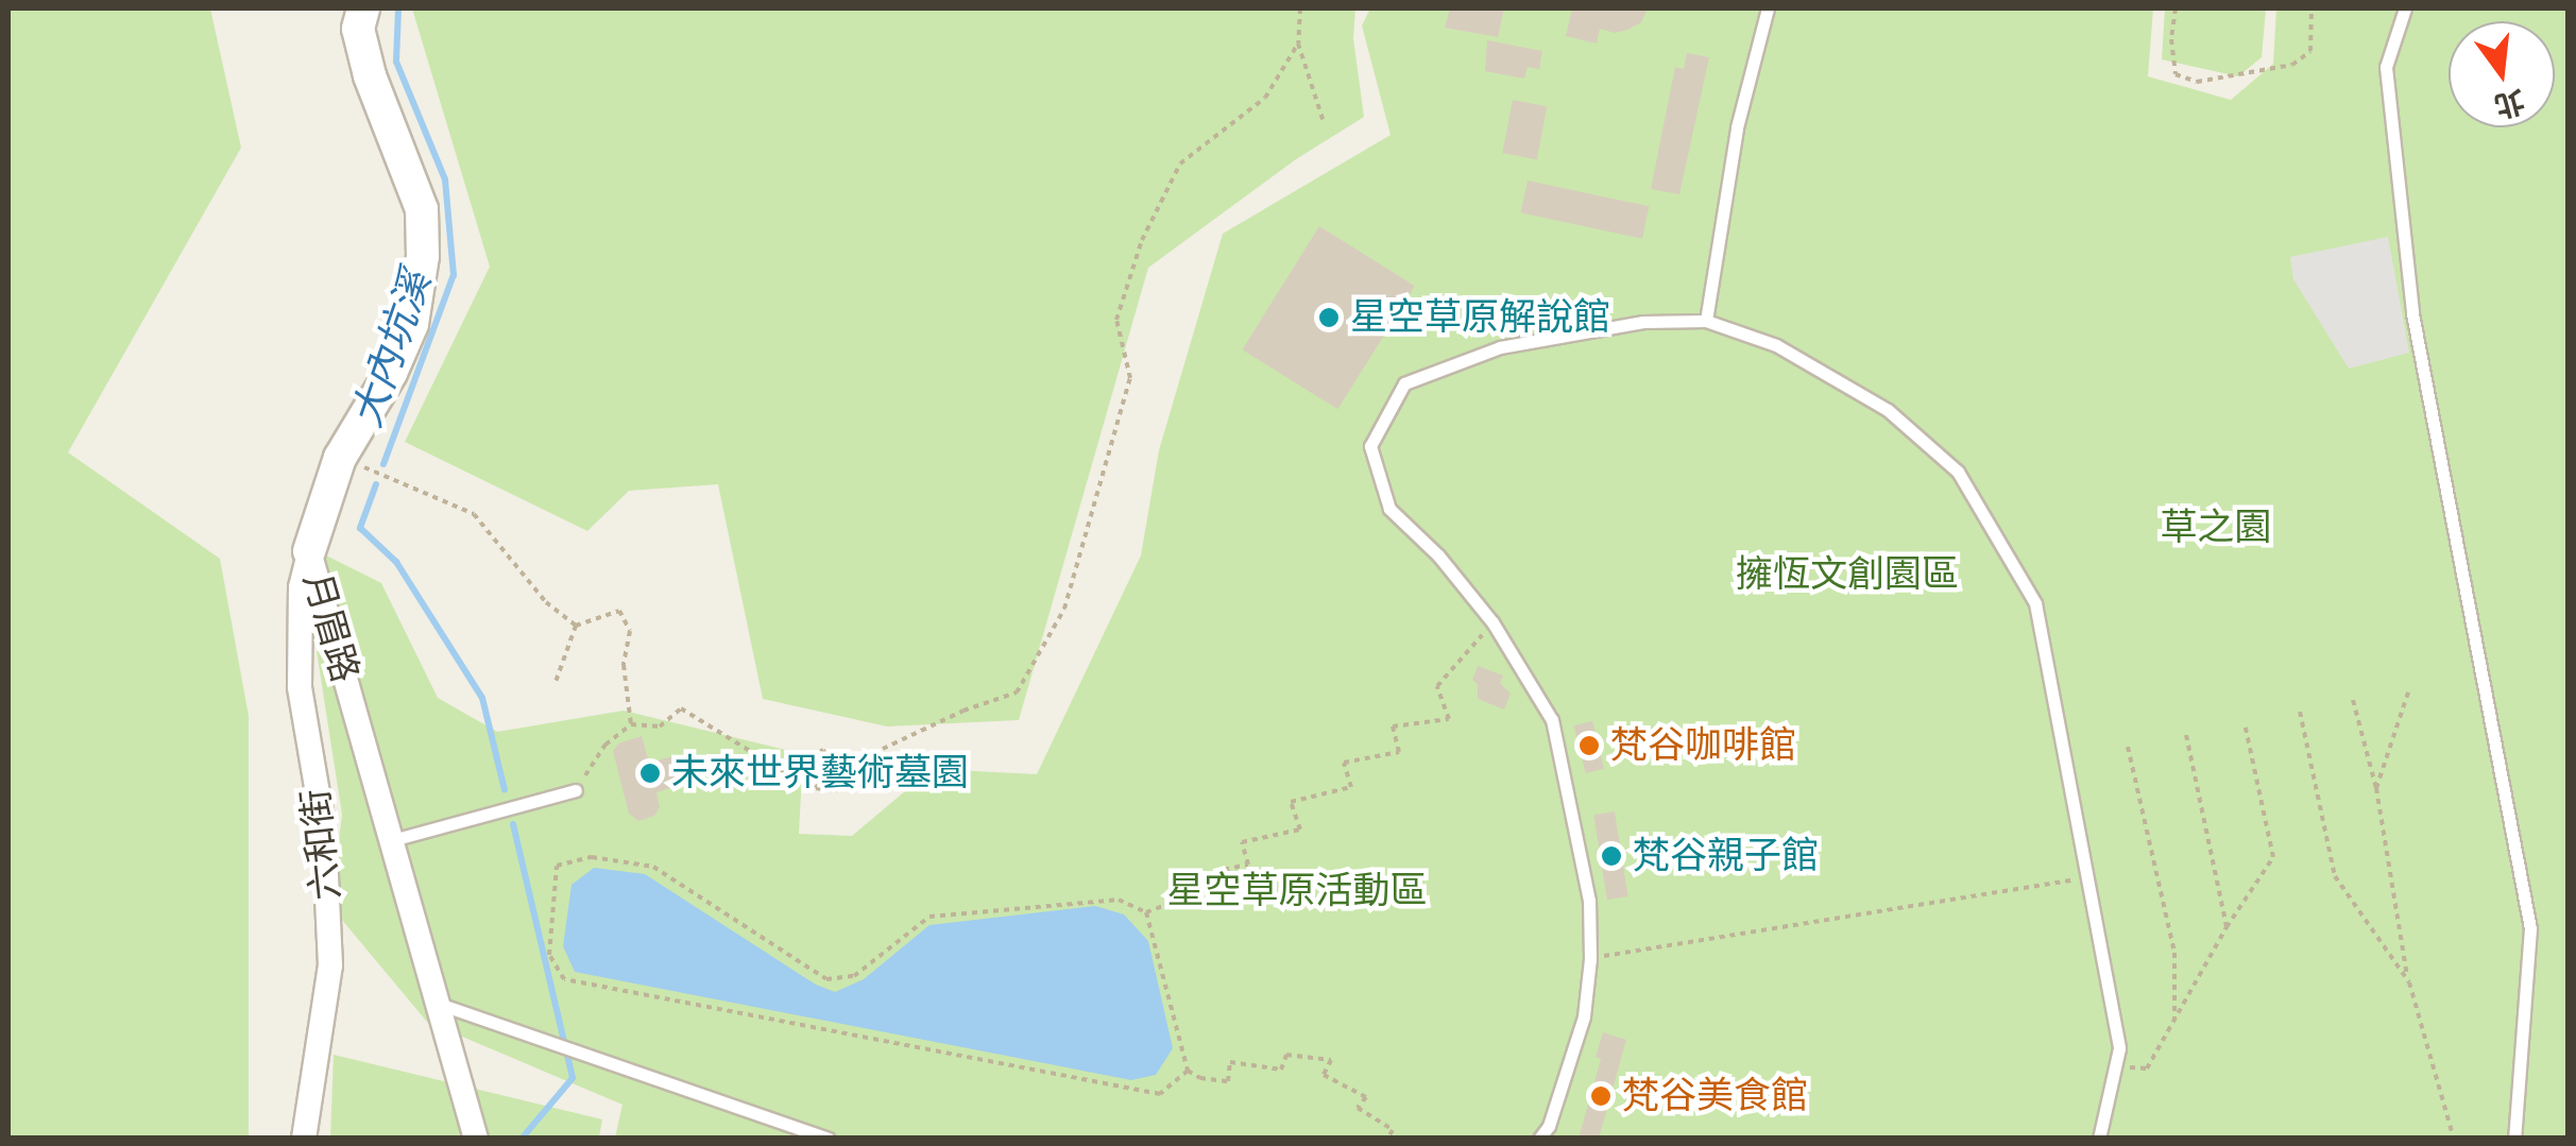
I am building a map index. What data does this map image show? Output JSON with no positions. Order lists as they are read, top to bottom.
{
  "streets": {
    "street": ["月眉路", "六和街"]
  },
  "crossings": [
    ["月眉路", "六和街"]
  ],
  "water": ["大內坑溪"],
  "parks": ["草之園", "擁恆文創園區", "星空草原活動區"],
  "places": [
    "星空草原解說館",
    "梵谷咖啡館",
    "未來世界藝術墓園",
    "梵谷親子館",
    "梵谷美食館"
  ],
  "north": "bottom"
}
